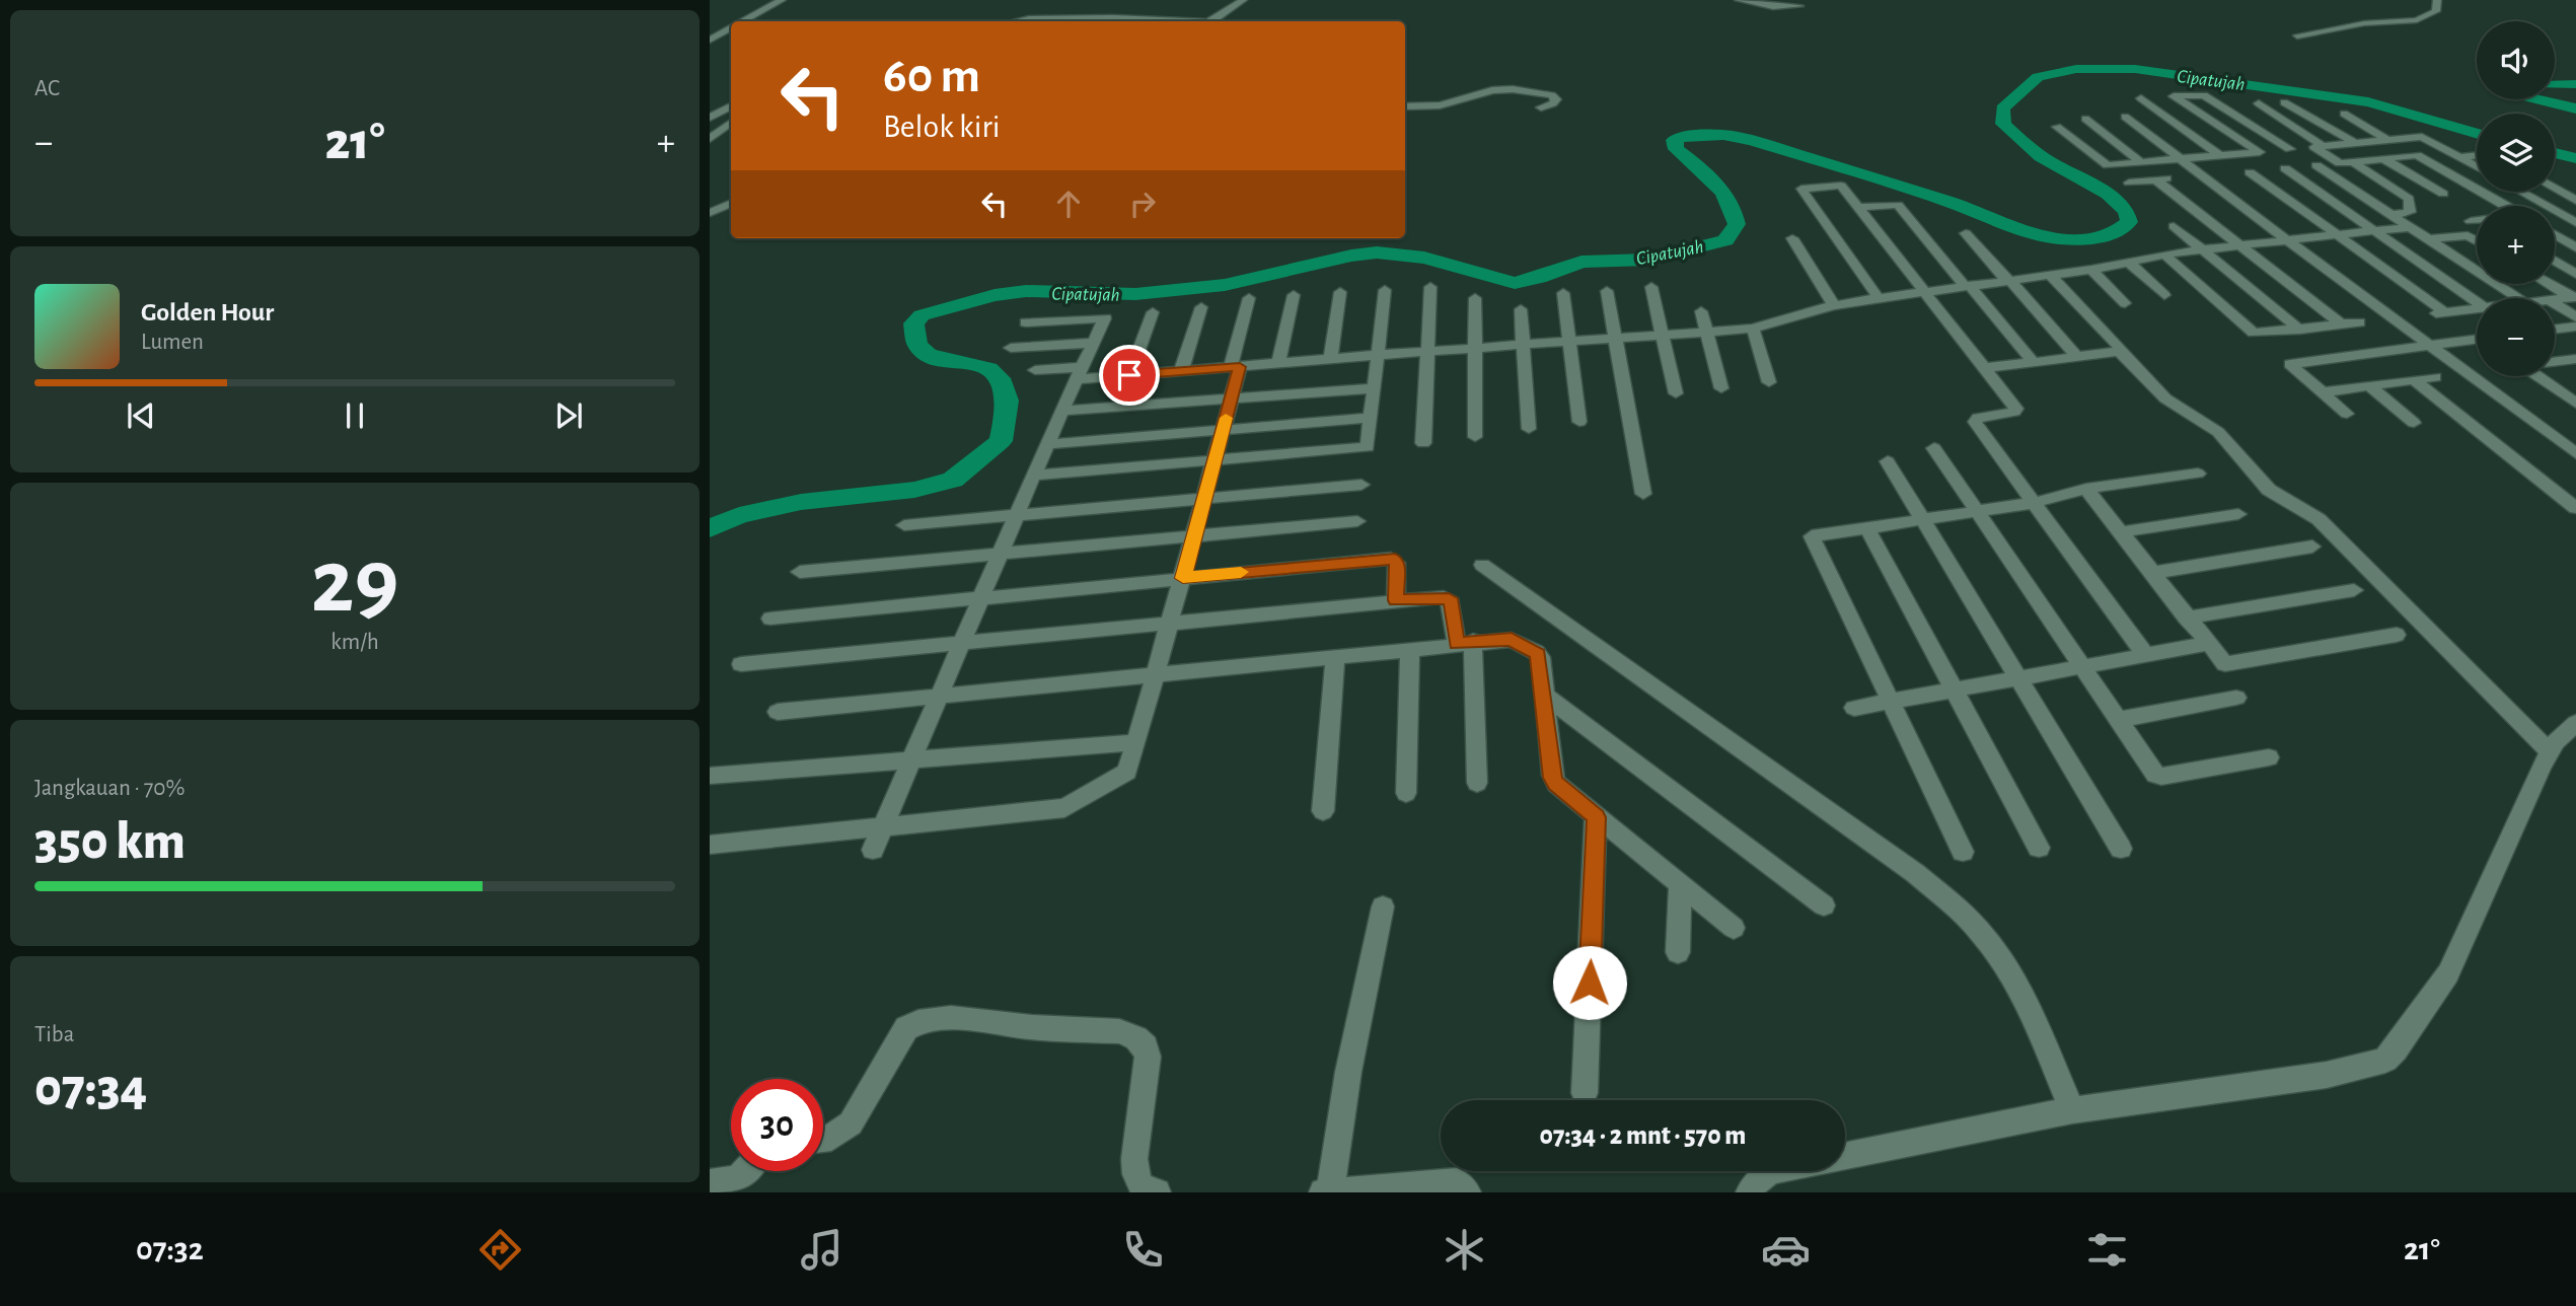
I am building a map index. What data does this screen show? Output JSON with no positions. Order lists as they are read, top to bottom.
{
  "water": ["Cipatujah"],
  "page": {
    "tile": [
      "AC",
      ["29", "km/h"],
      ["Jangkauan · 70%", "350 km"],
      ["Tiba", "07:34"]
    ],
    "map_buttons": ["+", "−"],
    "turn": ["60 m", "Belok kiri"],
    "heat": ["−", "21°", "+"],
    "song": ["Golden Hour", "Lumen"],
    "limit": "30",
    "trip": "07:34 · 2 mnt · 570 m",
    "tabs": ["07:32", "21°"]
  }
}
